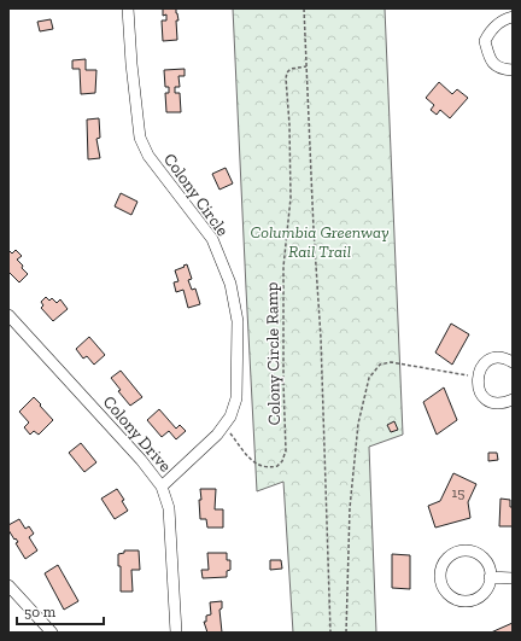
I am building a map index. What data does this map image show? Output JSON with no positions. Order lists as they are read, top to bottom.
{
  "streets": {
    "street": ["Colony Circle", "Colony Drive"],
    "path": ["Colony Circle Ramp"]
  },
  "crossings": [
    ["Colony Circle", "Colony Circle Ramp"],
    ["Colony Circle", "Colony Drive"]
  ],
  "parks": ["Columbia Greenway Rail Trail"],
  "house_numbers": ["15"],
  "scale_bar": "50 m"
}
